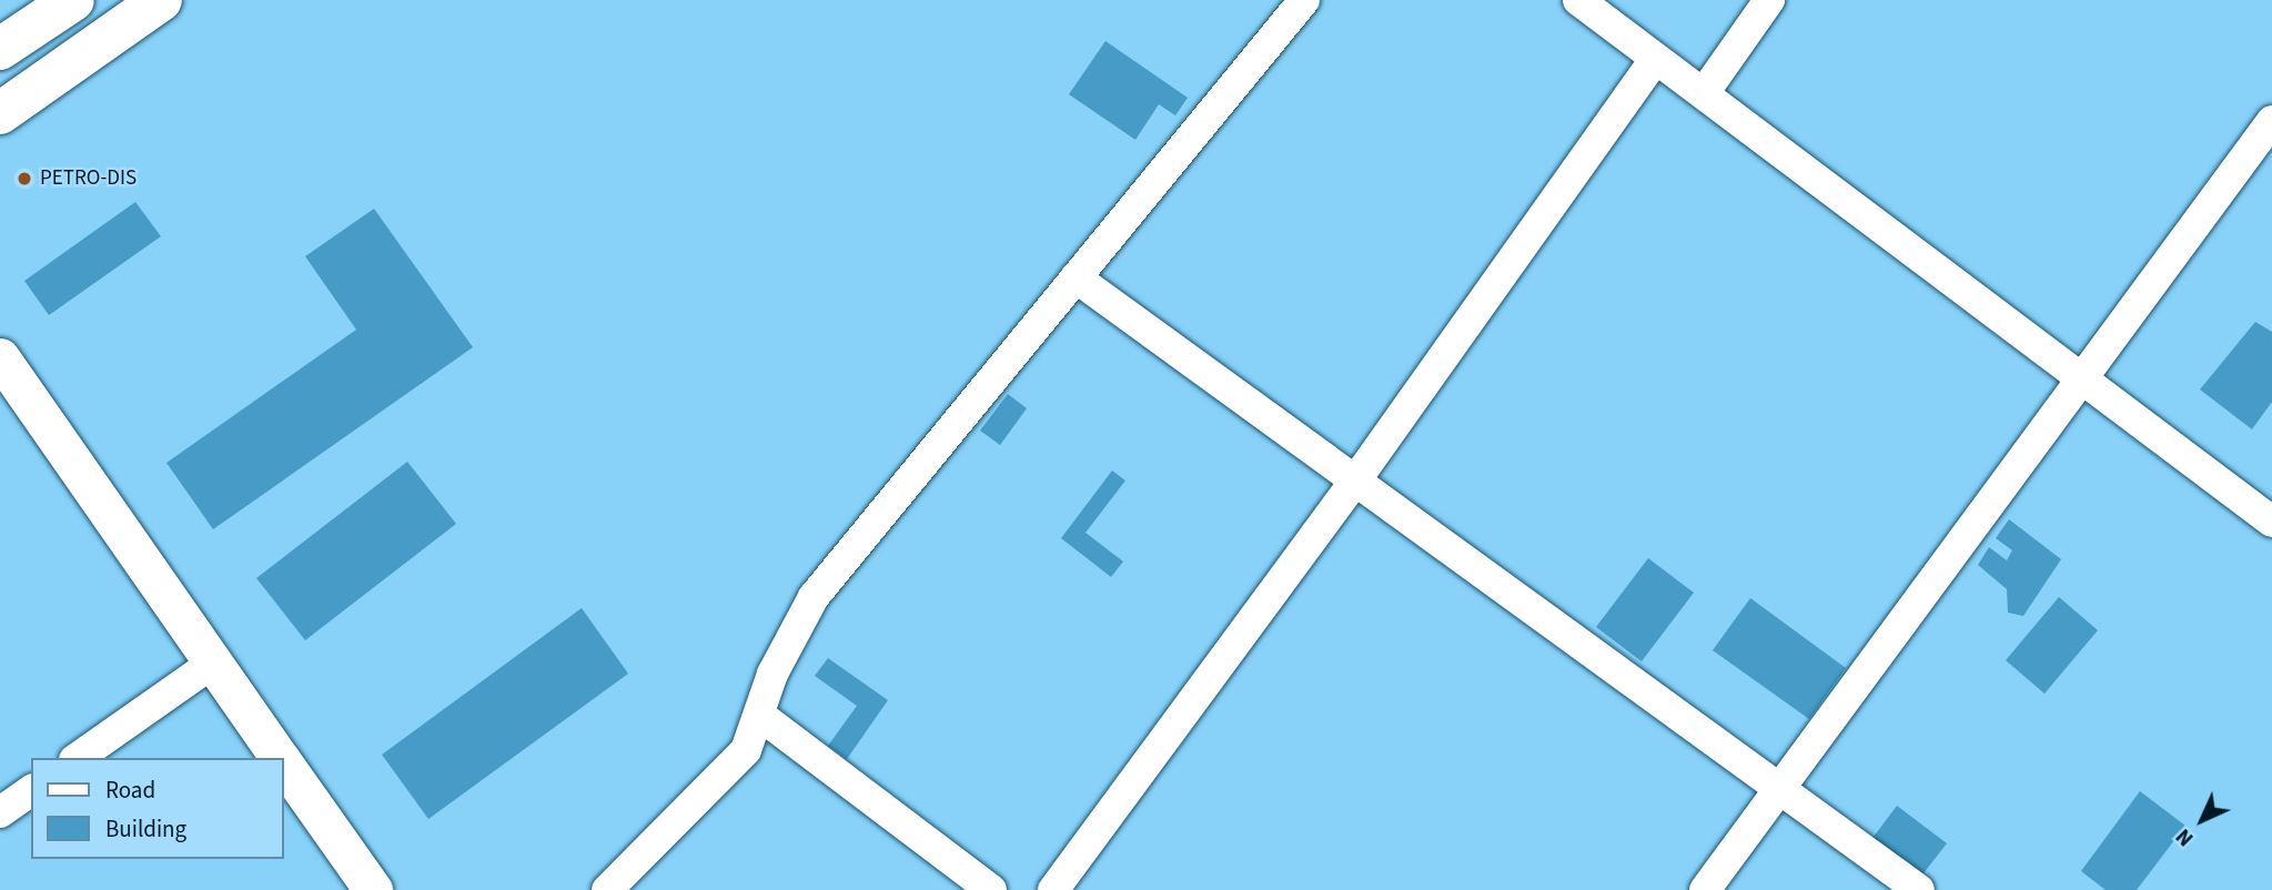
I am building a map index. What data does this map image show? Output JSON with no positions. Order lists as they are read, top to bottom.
{
  "places": ["PETRO-DIS"],
  "legend": ["Road", "Building"],
  "north": "bottom left"
}
